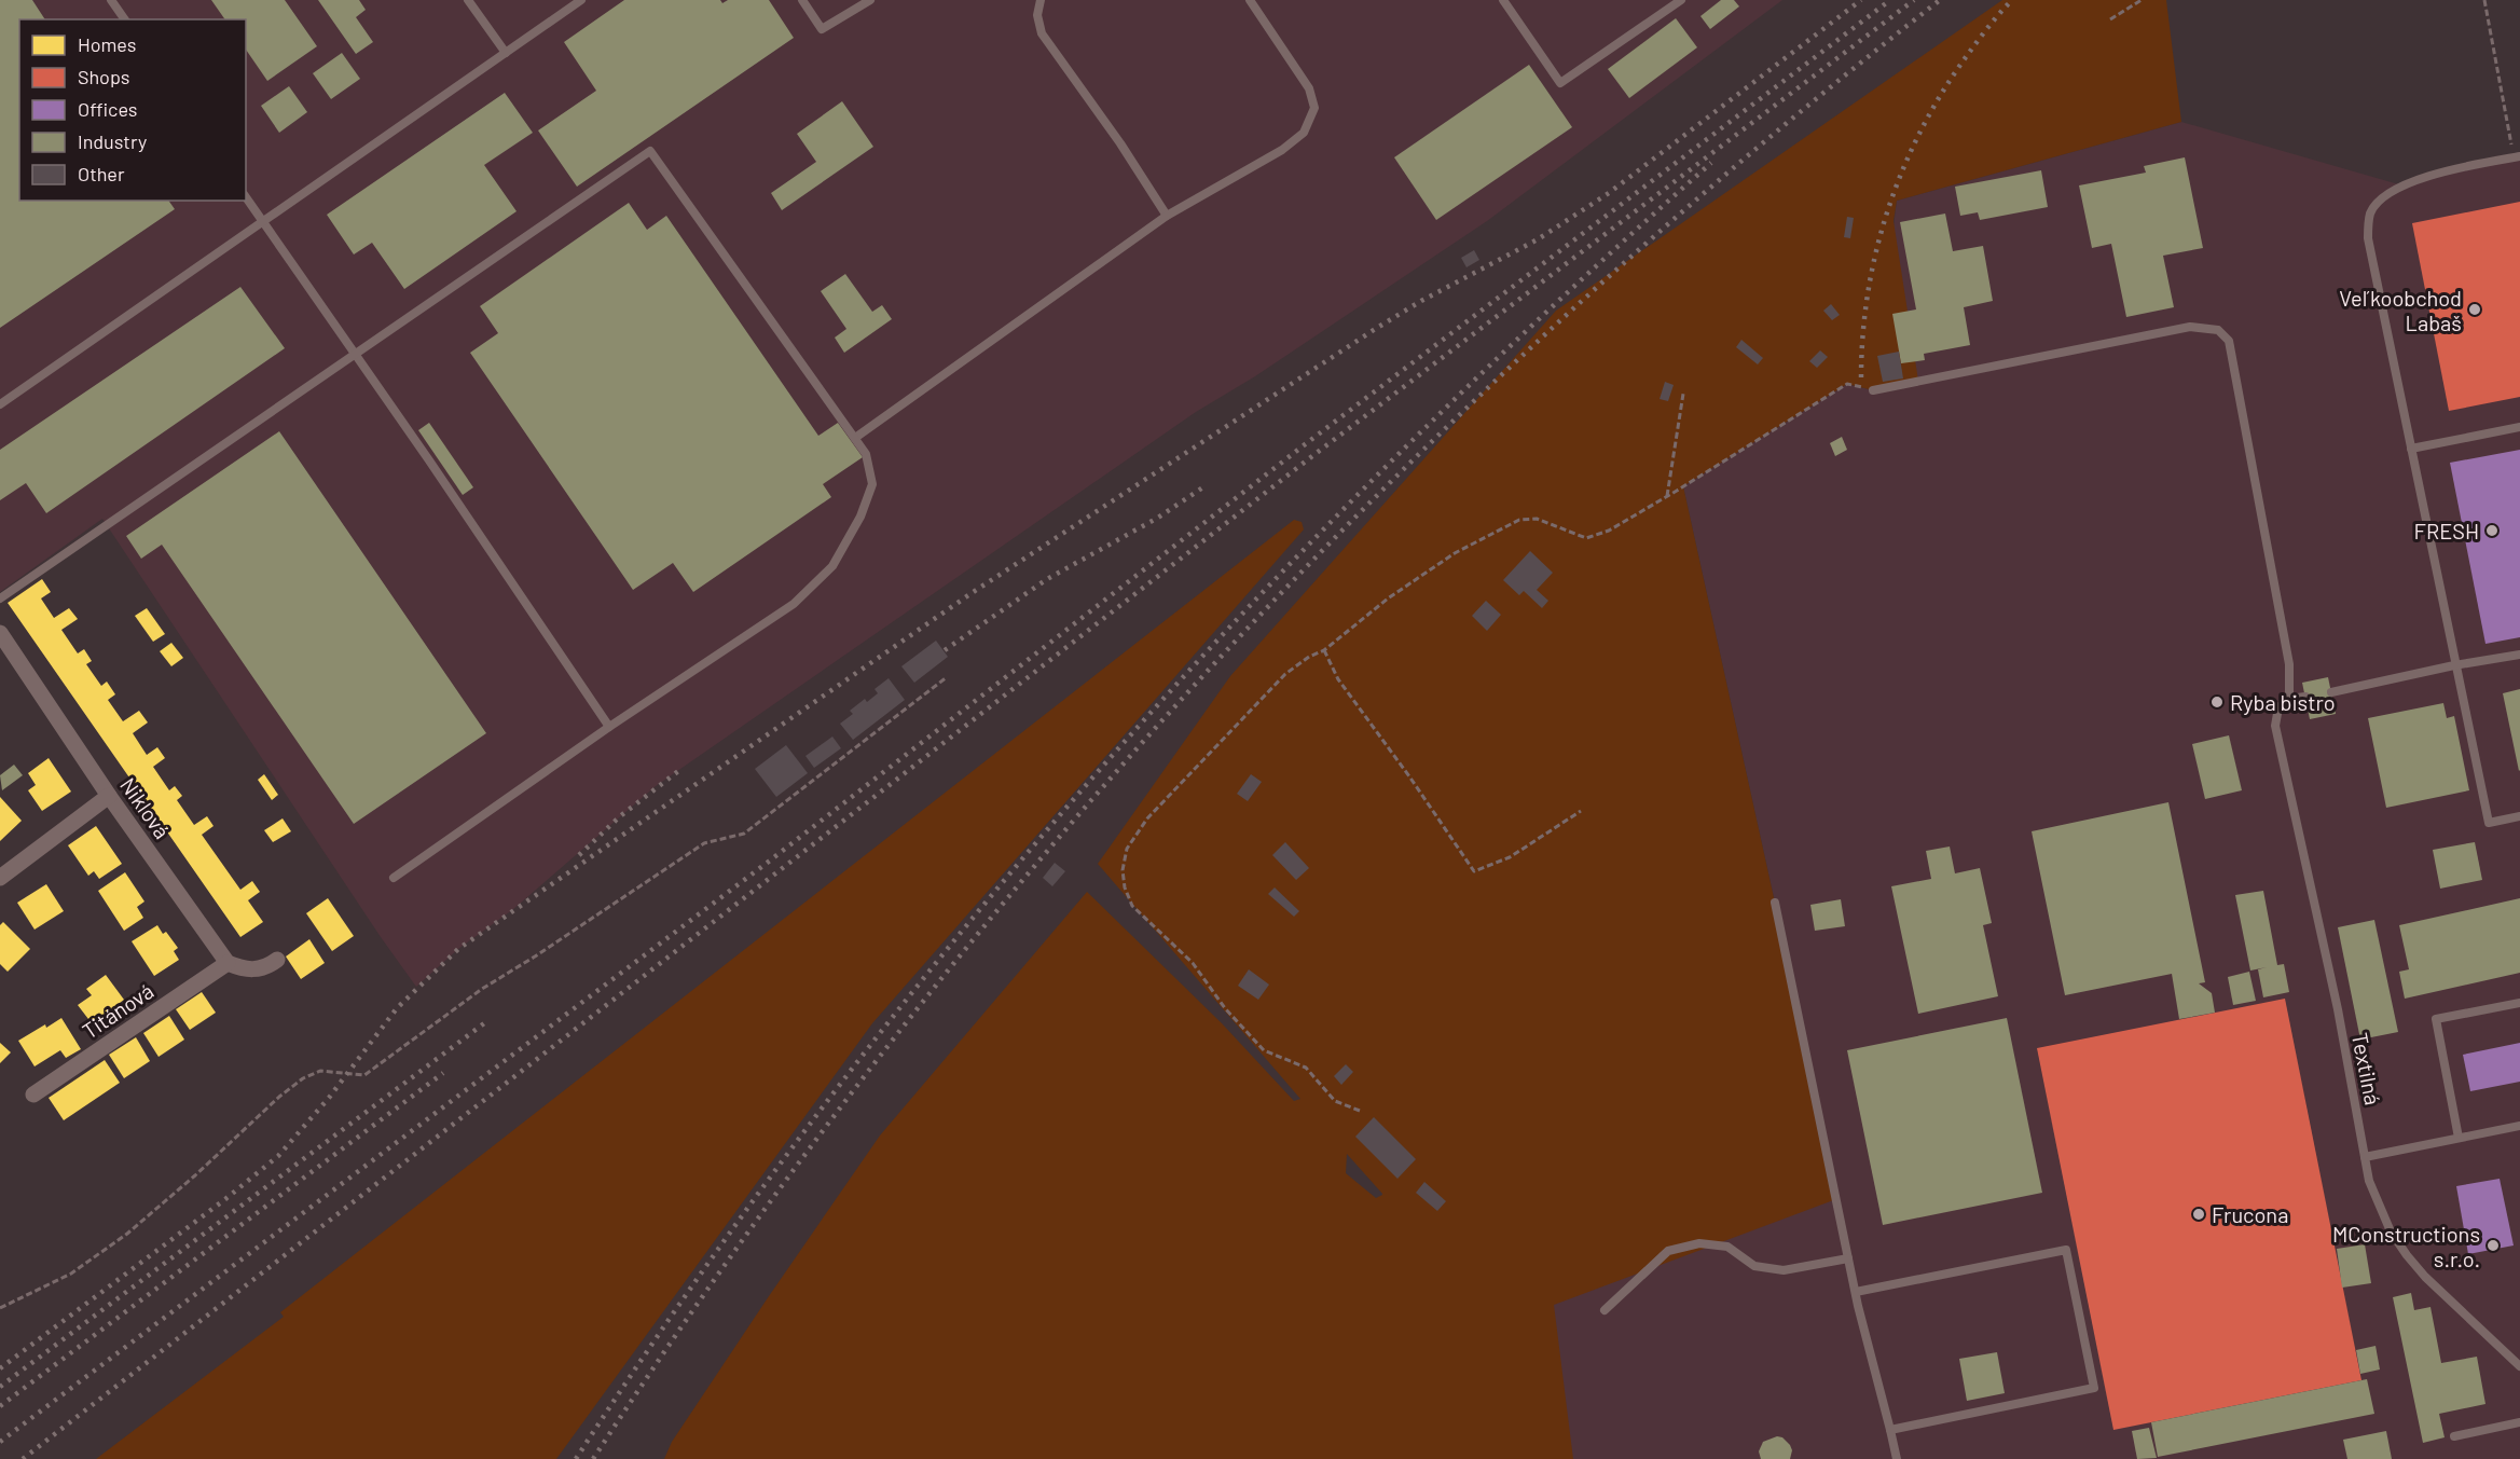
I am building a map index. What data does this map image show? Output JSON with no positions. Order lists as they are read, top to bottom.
{
  "streets": {
    "street": ["Niklová", "Titánová"],
    "lane": ["Textilná"]
  },
  "crossings": [
    ["Niklová", "Titánová"]
  ],
  "places": [
    "Veľkoobchod Labaš",
    "FRESH",
    "Ryba bistro",
    "Frucona",
    "MConstructions s.r.o."
  ],
  "legend": [
    "Homes",
    "Shops",
    "Offices",
    "Industry",
    "Other"
  ]
}
